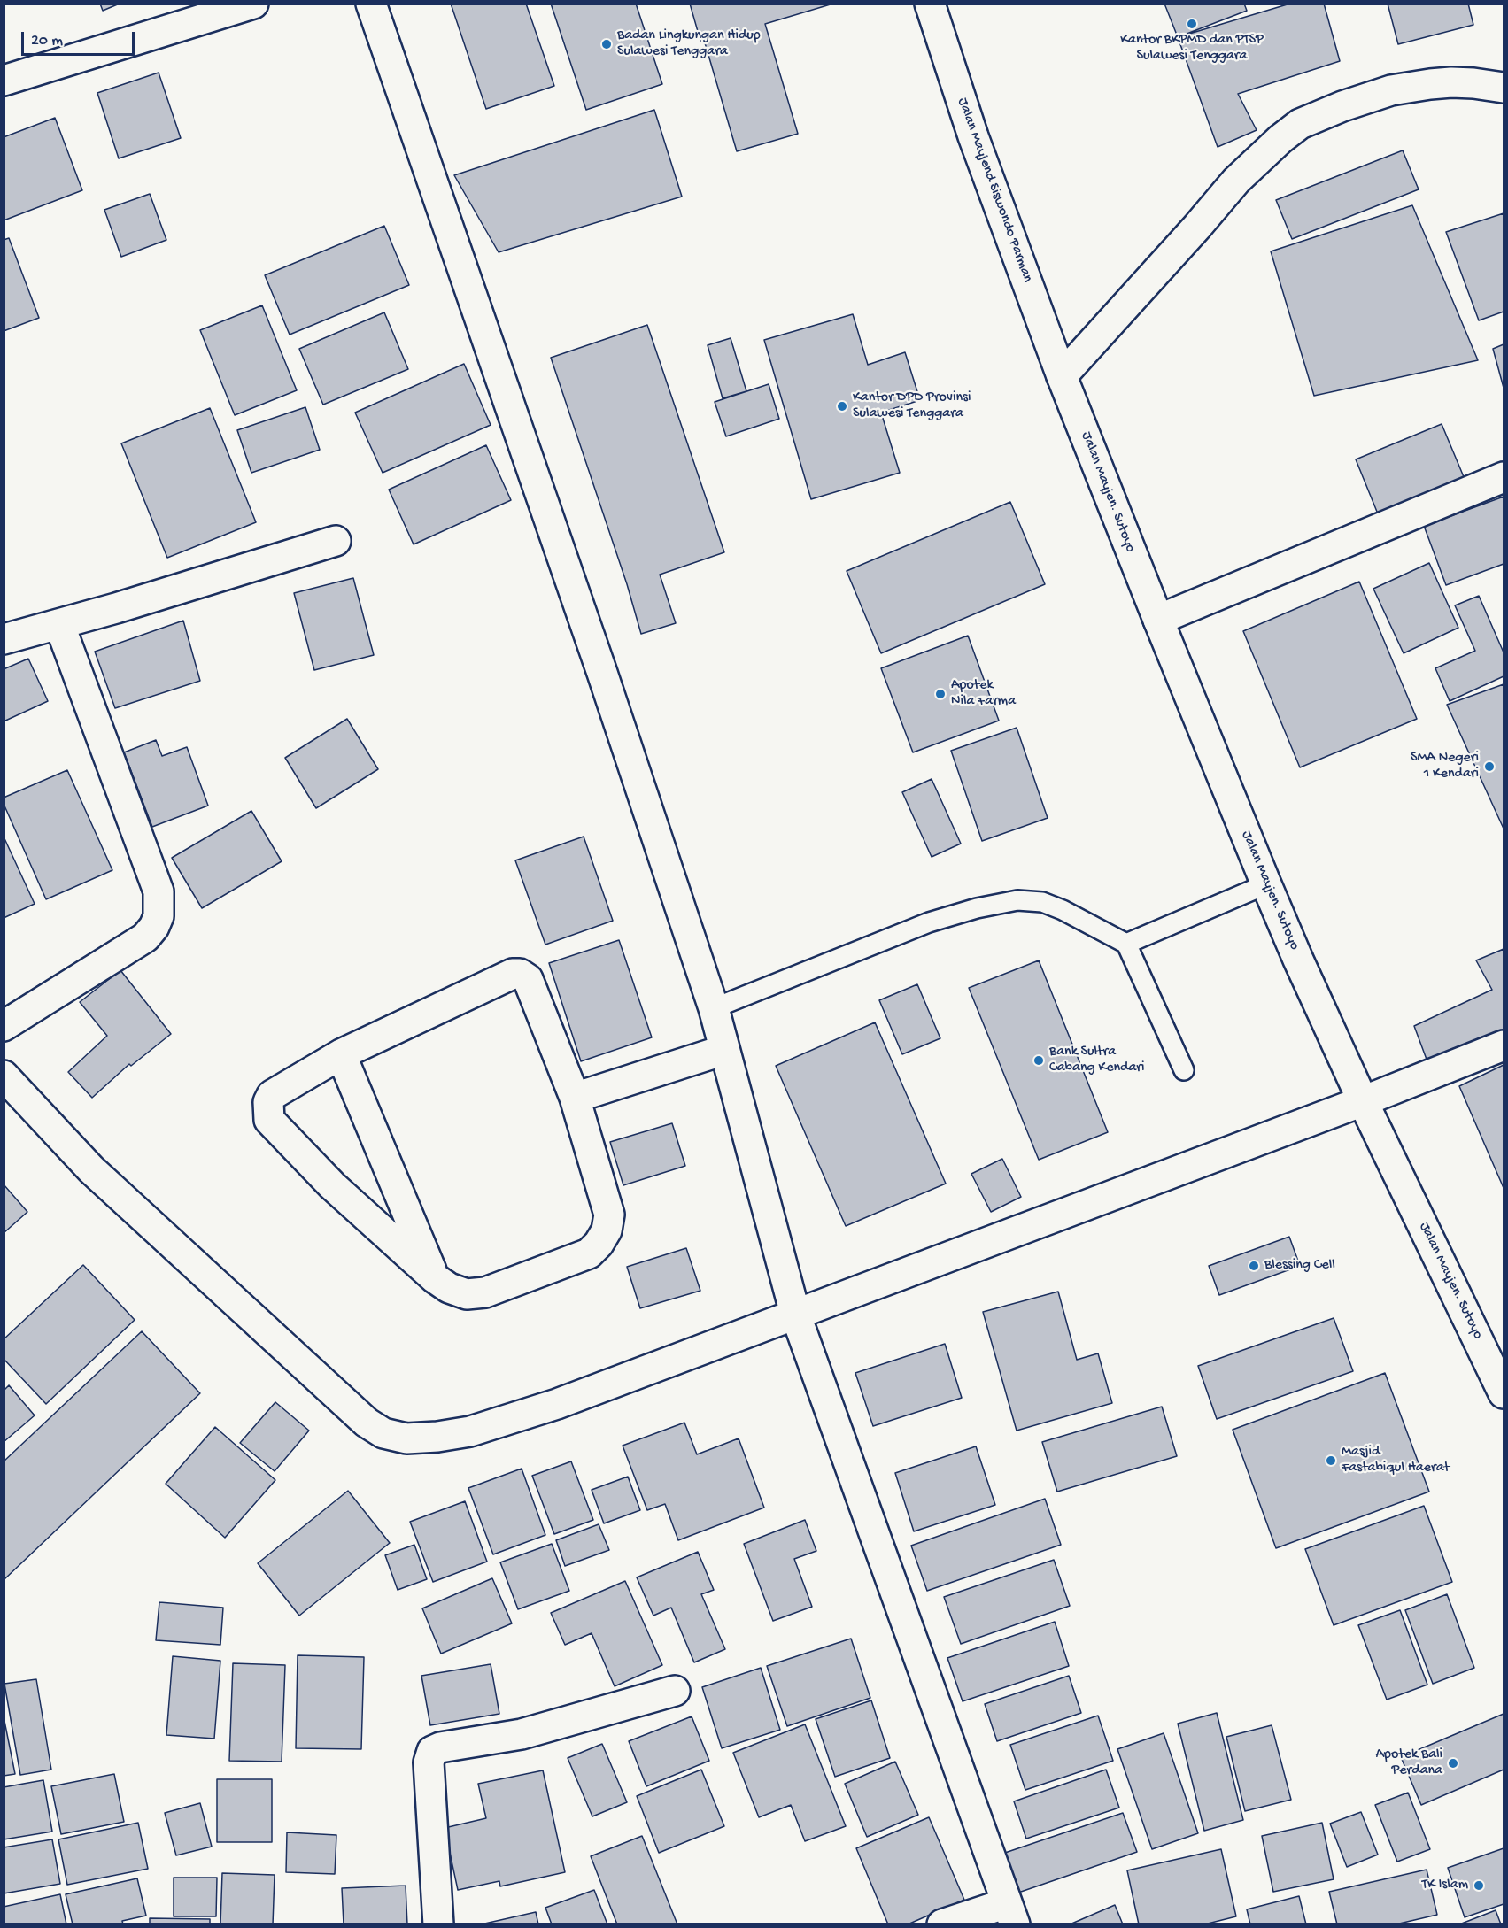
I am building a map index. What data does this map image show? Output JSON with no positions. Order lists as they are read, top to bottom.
{
  "streets": {
    "main road": ["Jalan Mayjend Siswondo Parman", "Jalan Mayjen. Sutoyo"]
  },
  "crossings": [
    ["Jalan Mayjend Siswondo Parman", "Jalan Mayjen. Sutoyo"]
  ],
  "places": [
    "Kantor BKPMD dan PTSP Sulawesi Tenggara",
    "Badan Lingkungan Hidup Sulawesi Tenggara",
    "Kantor DPD Provinsi Sulawesi Tenggara",
    "Apotek Nila Farma",
    "SMA Negeri 1 Kendari",
    "Bank Sultra Cabang Kendari",
    "Blessing Cell",
    "Masjid Fastabiqul Haerat",
    "Apotek Bali Perdana",
    "TK Islam"
  ],
  "scale_bar": "20 m"
}
